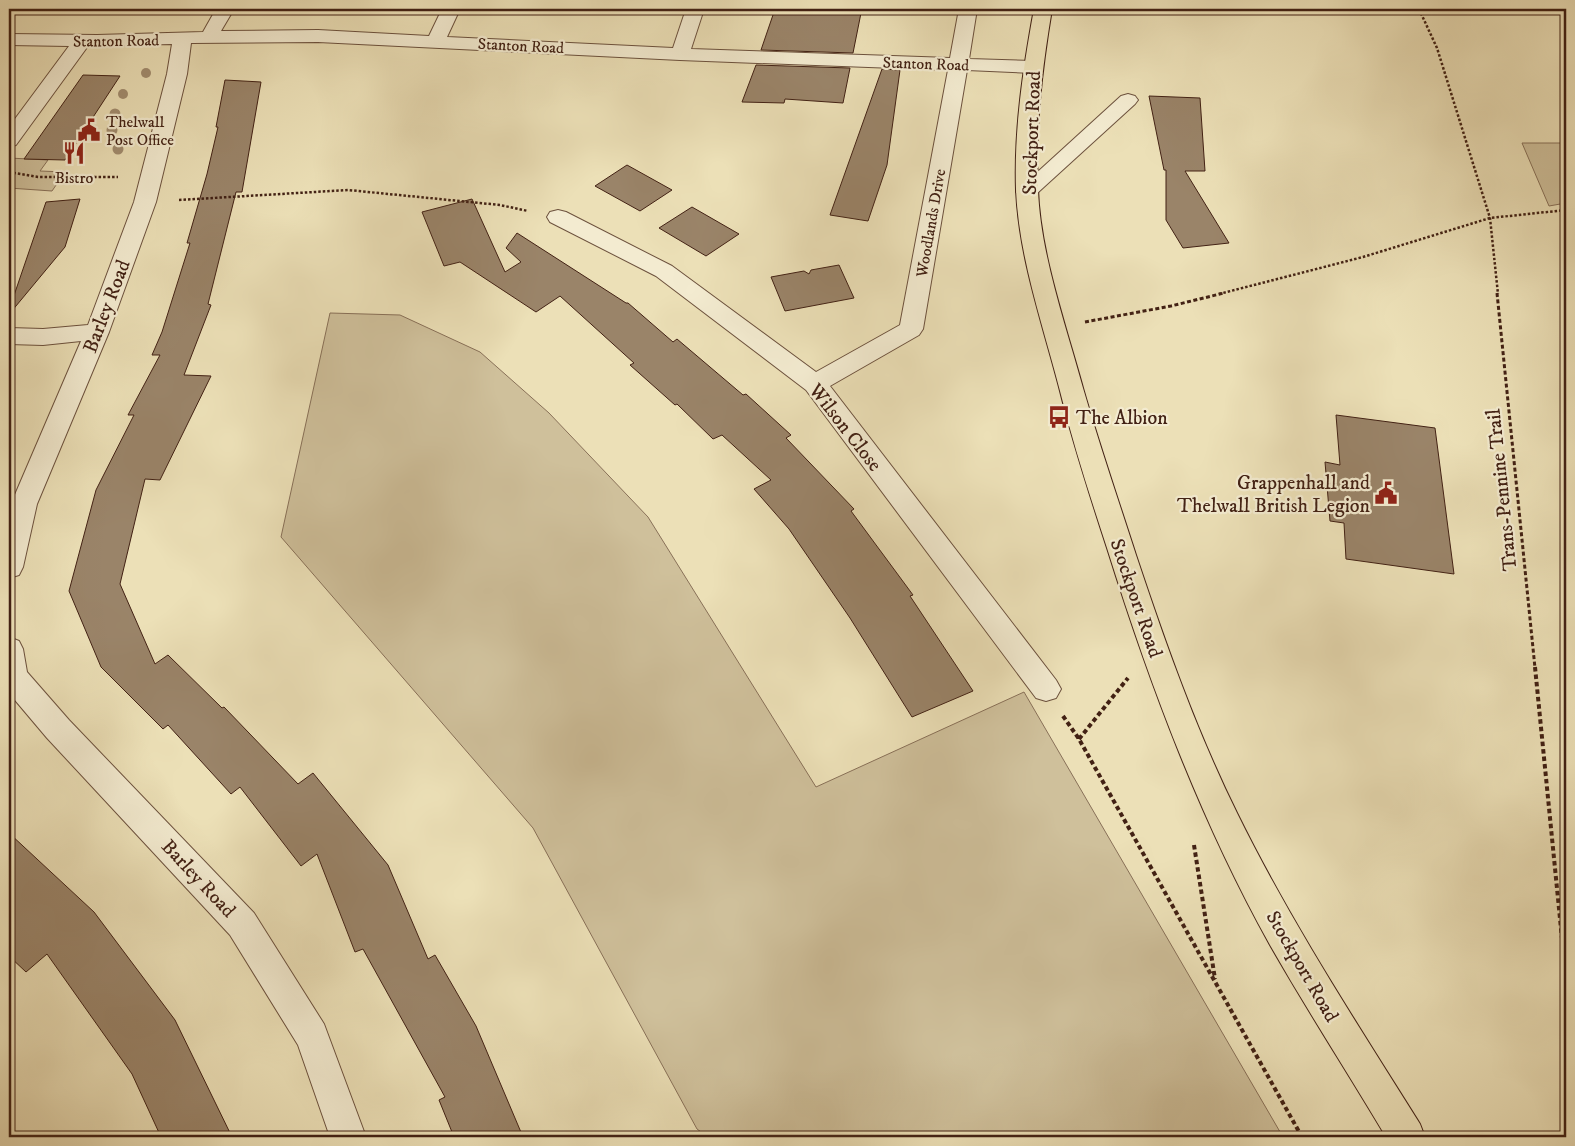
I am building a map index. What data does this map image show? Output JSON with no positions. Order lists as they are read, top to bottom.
{
  "streets": {
    "main road": ["Stockport Road"],
    "street": [
      "Stanton Road",
      "Woodlands Drive",
      "Barley Road",
      "Wilson Close"
    ],
    "path": ["Trans-Pennine Trail"]
  },
  "crossings": [
    ["Stanton Road", "Stockport Road"],
    ["Stanton Road", "Woodlands Drive"],
    ["Stanton Road", "Barley Road"],
    ["Woodlands Drive", "Wilson Close"]
  ],
  "places": {
    "public building": ["Thelwall Post Office", "Grappenhall and Thelwall British Legion"],
    "restaurant": ["Bistro"],
    "bus stop": ["The Albion"]
  }
}
